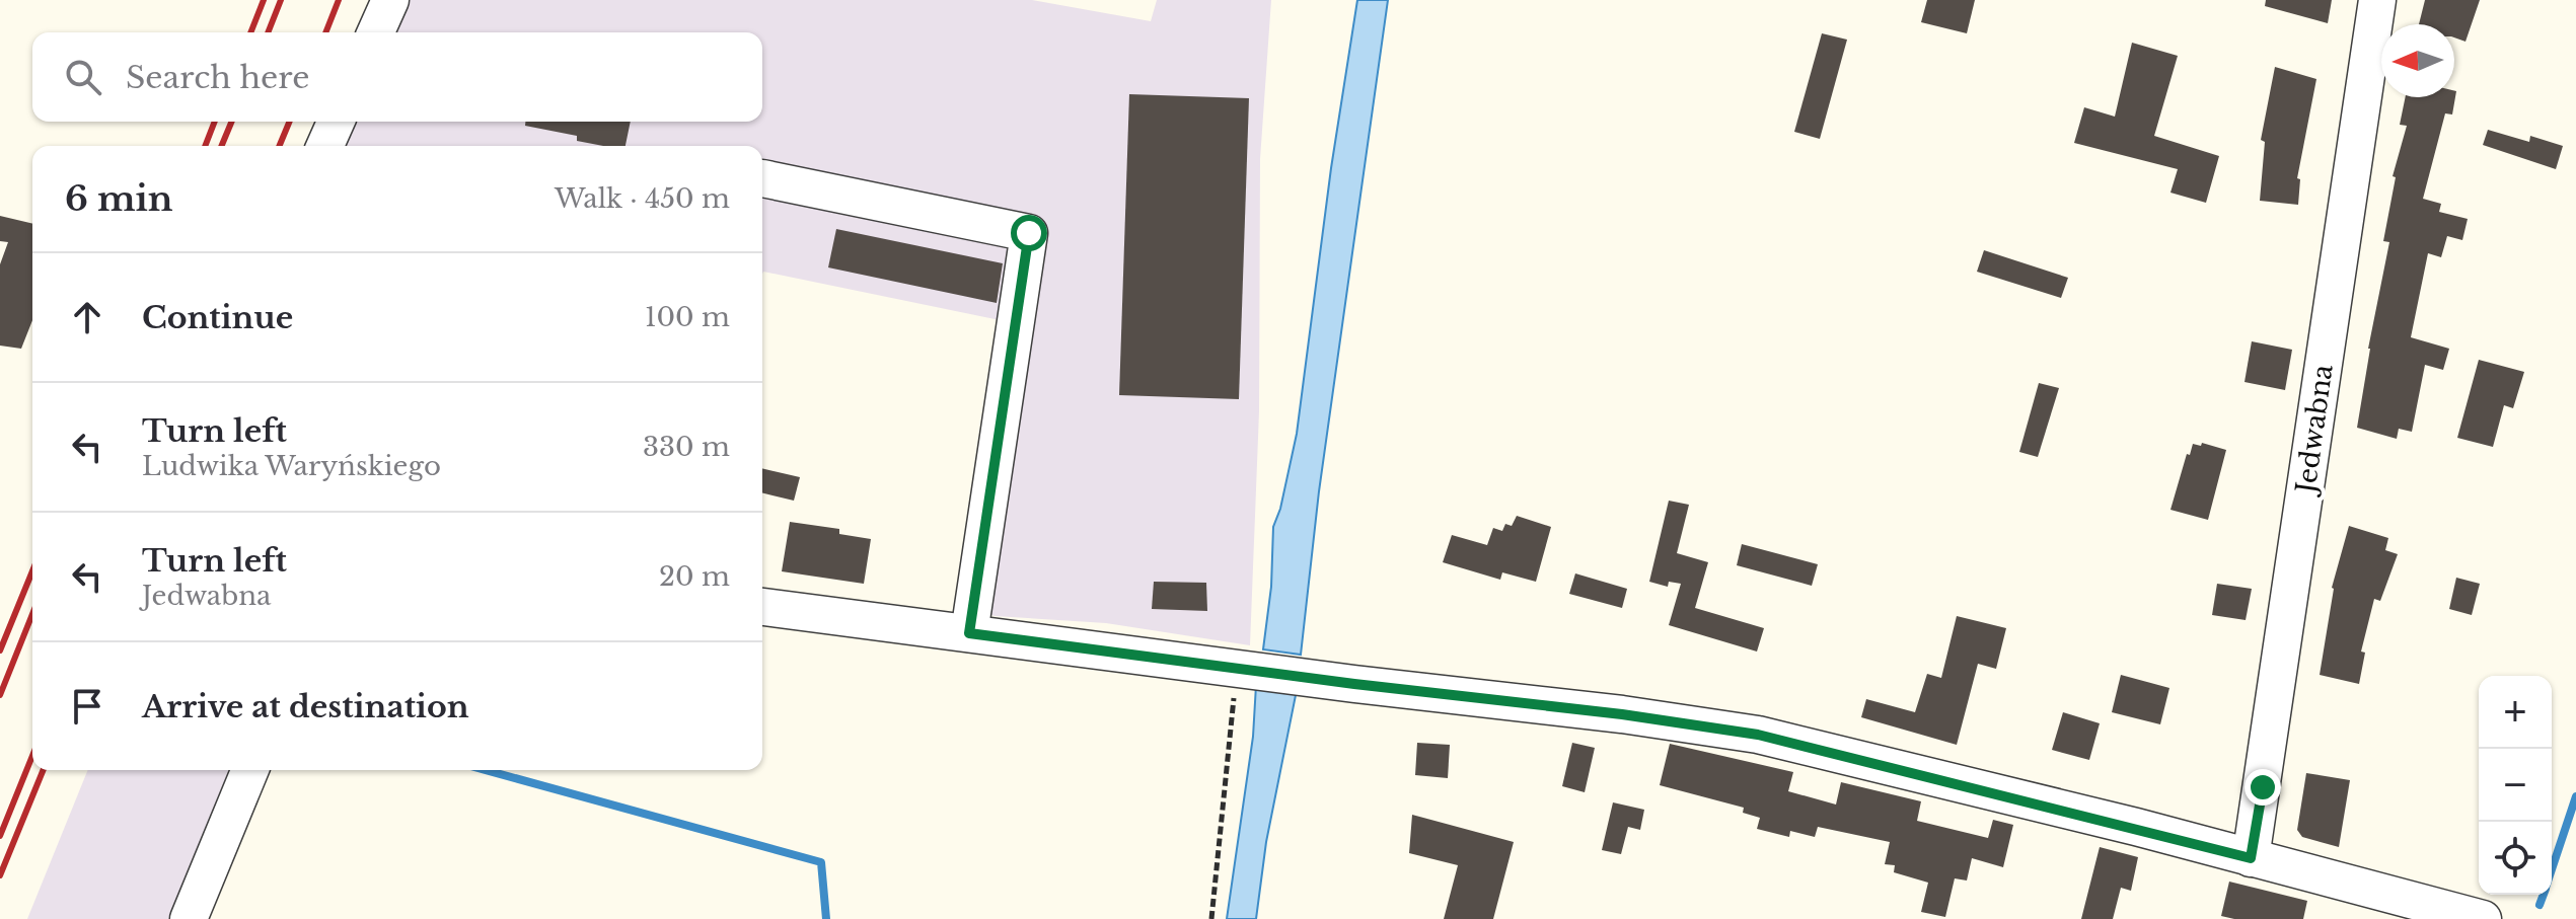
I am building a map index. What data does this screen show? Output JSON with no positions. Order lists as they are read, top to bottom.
{
  "streets": {
    "street": ["Jedwabna"]
  },
  "north": "left",
  "page": {
    "search": "Search here",
    "heading": ["6 min", "Walk · 450 m"],
    "list": [
      ["Continue", "100 m"],
      ["Turn left", "Ludwika Waryńskiego", "330 m"],
      ["Turn left", "Jedwabna", "20 m"],
      "Arrive at destination"
    ],
    "map_buttons": ["+", "−"]
  }
}
